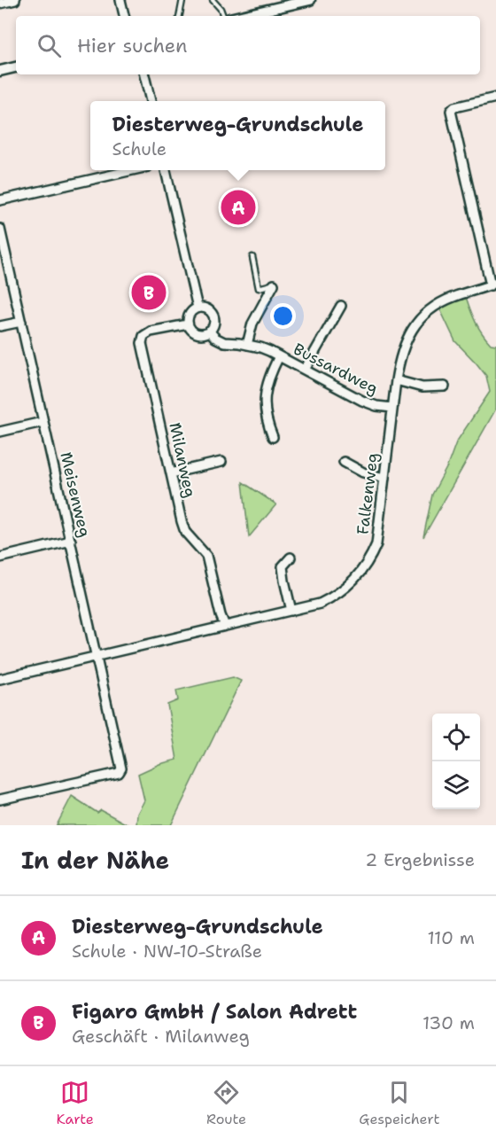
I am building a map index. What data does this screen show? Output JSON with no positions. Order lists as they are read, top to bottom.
{
  "streets": {
    "street": [
      "Bussardweg",
      "Milanweg",
      "Falkenweg",
      "Meisenweg"
    ]
  },
  "crossings": [
    ["Bussardweg", "Milanweg"],
    ["Bussardweg", "Falkenweg"],
    ["Milanweg", "Falkenweg"],
    ["Falkenweg", "Meisenweg"]
  ],
  "page": {
    "search": "Hier suchen",
    "popup": ["Diesterweg-Grundschule", "Schule"],
    "pins": ["A", "B"],
    "heading": ["In der Nähe", "2 Ergebnisse"],
    "list": [
      {
        "mark": "A",
        "name": "Diesterweg-Grundschule",
        "note": "Schule · NW-10-Straße",
        "value": "110 m"
      },
      {
        "mark": "B",
        "name": "Figaro GmbH / Salon Adrett",
        "note": "Geschäft · Milanweg",
        "value": "130 m"
      }
    ],
    "nav": ["Karte", "Route", "Gespeichert"]
  }
}
